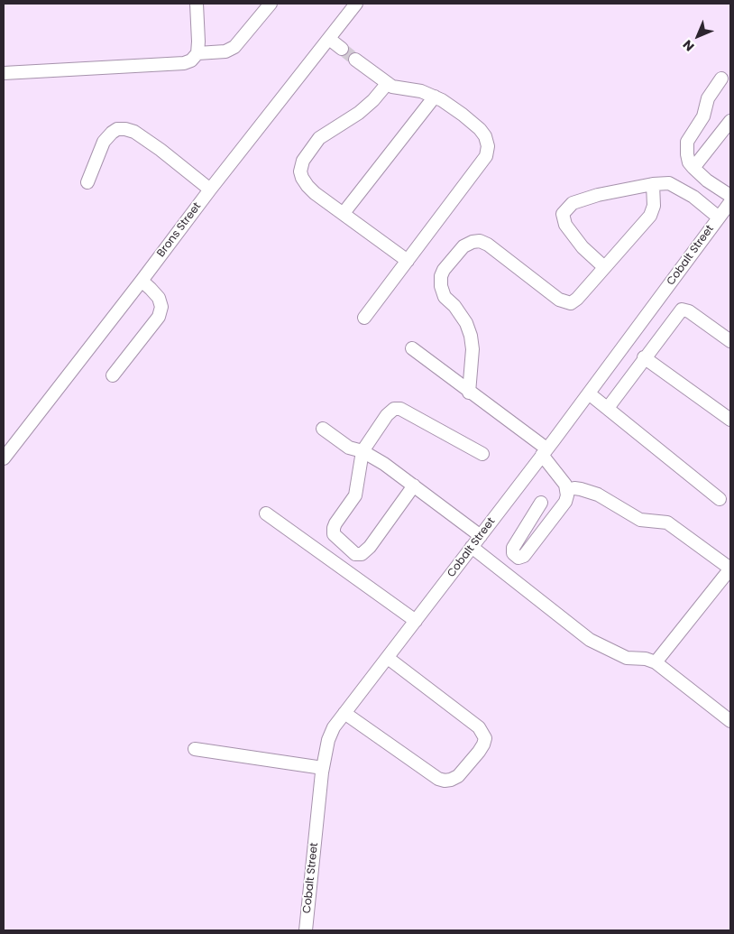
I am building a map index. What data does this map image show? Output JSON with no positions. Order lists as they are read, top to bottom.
{
  "streets": {
    "street": ["Brons Street", "Cobalt Street"]
  },
  "north": "bottom left"
}
